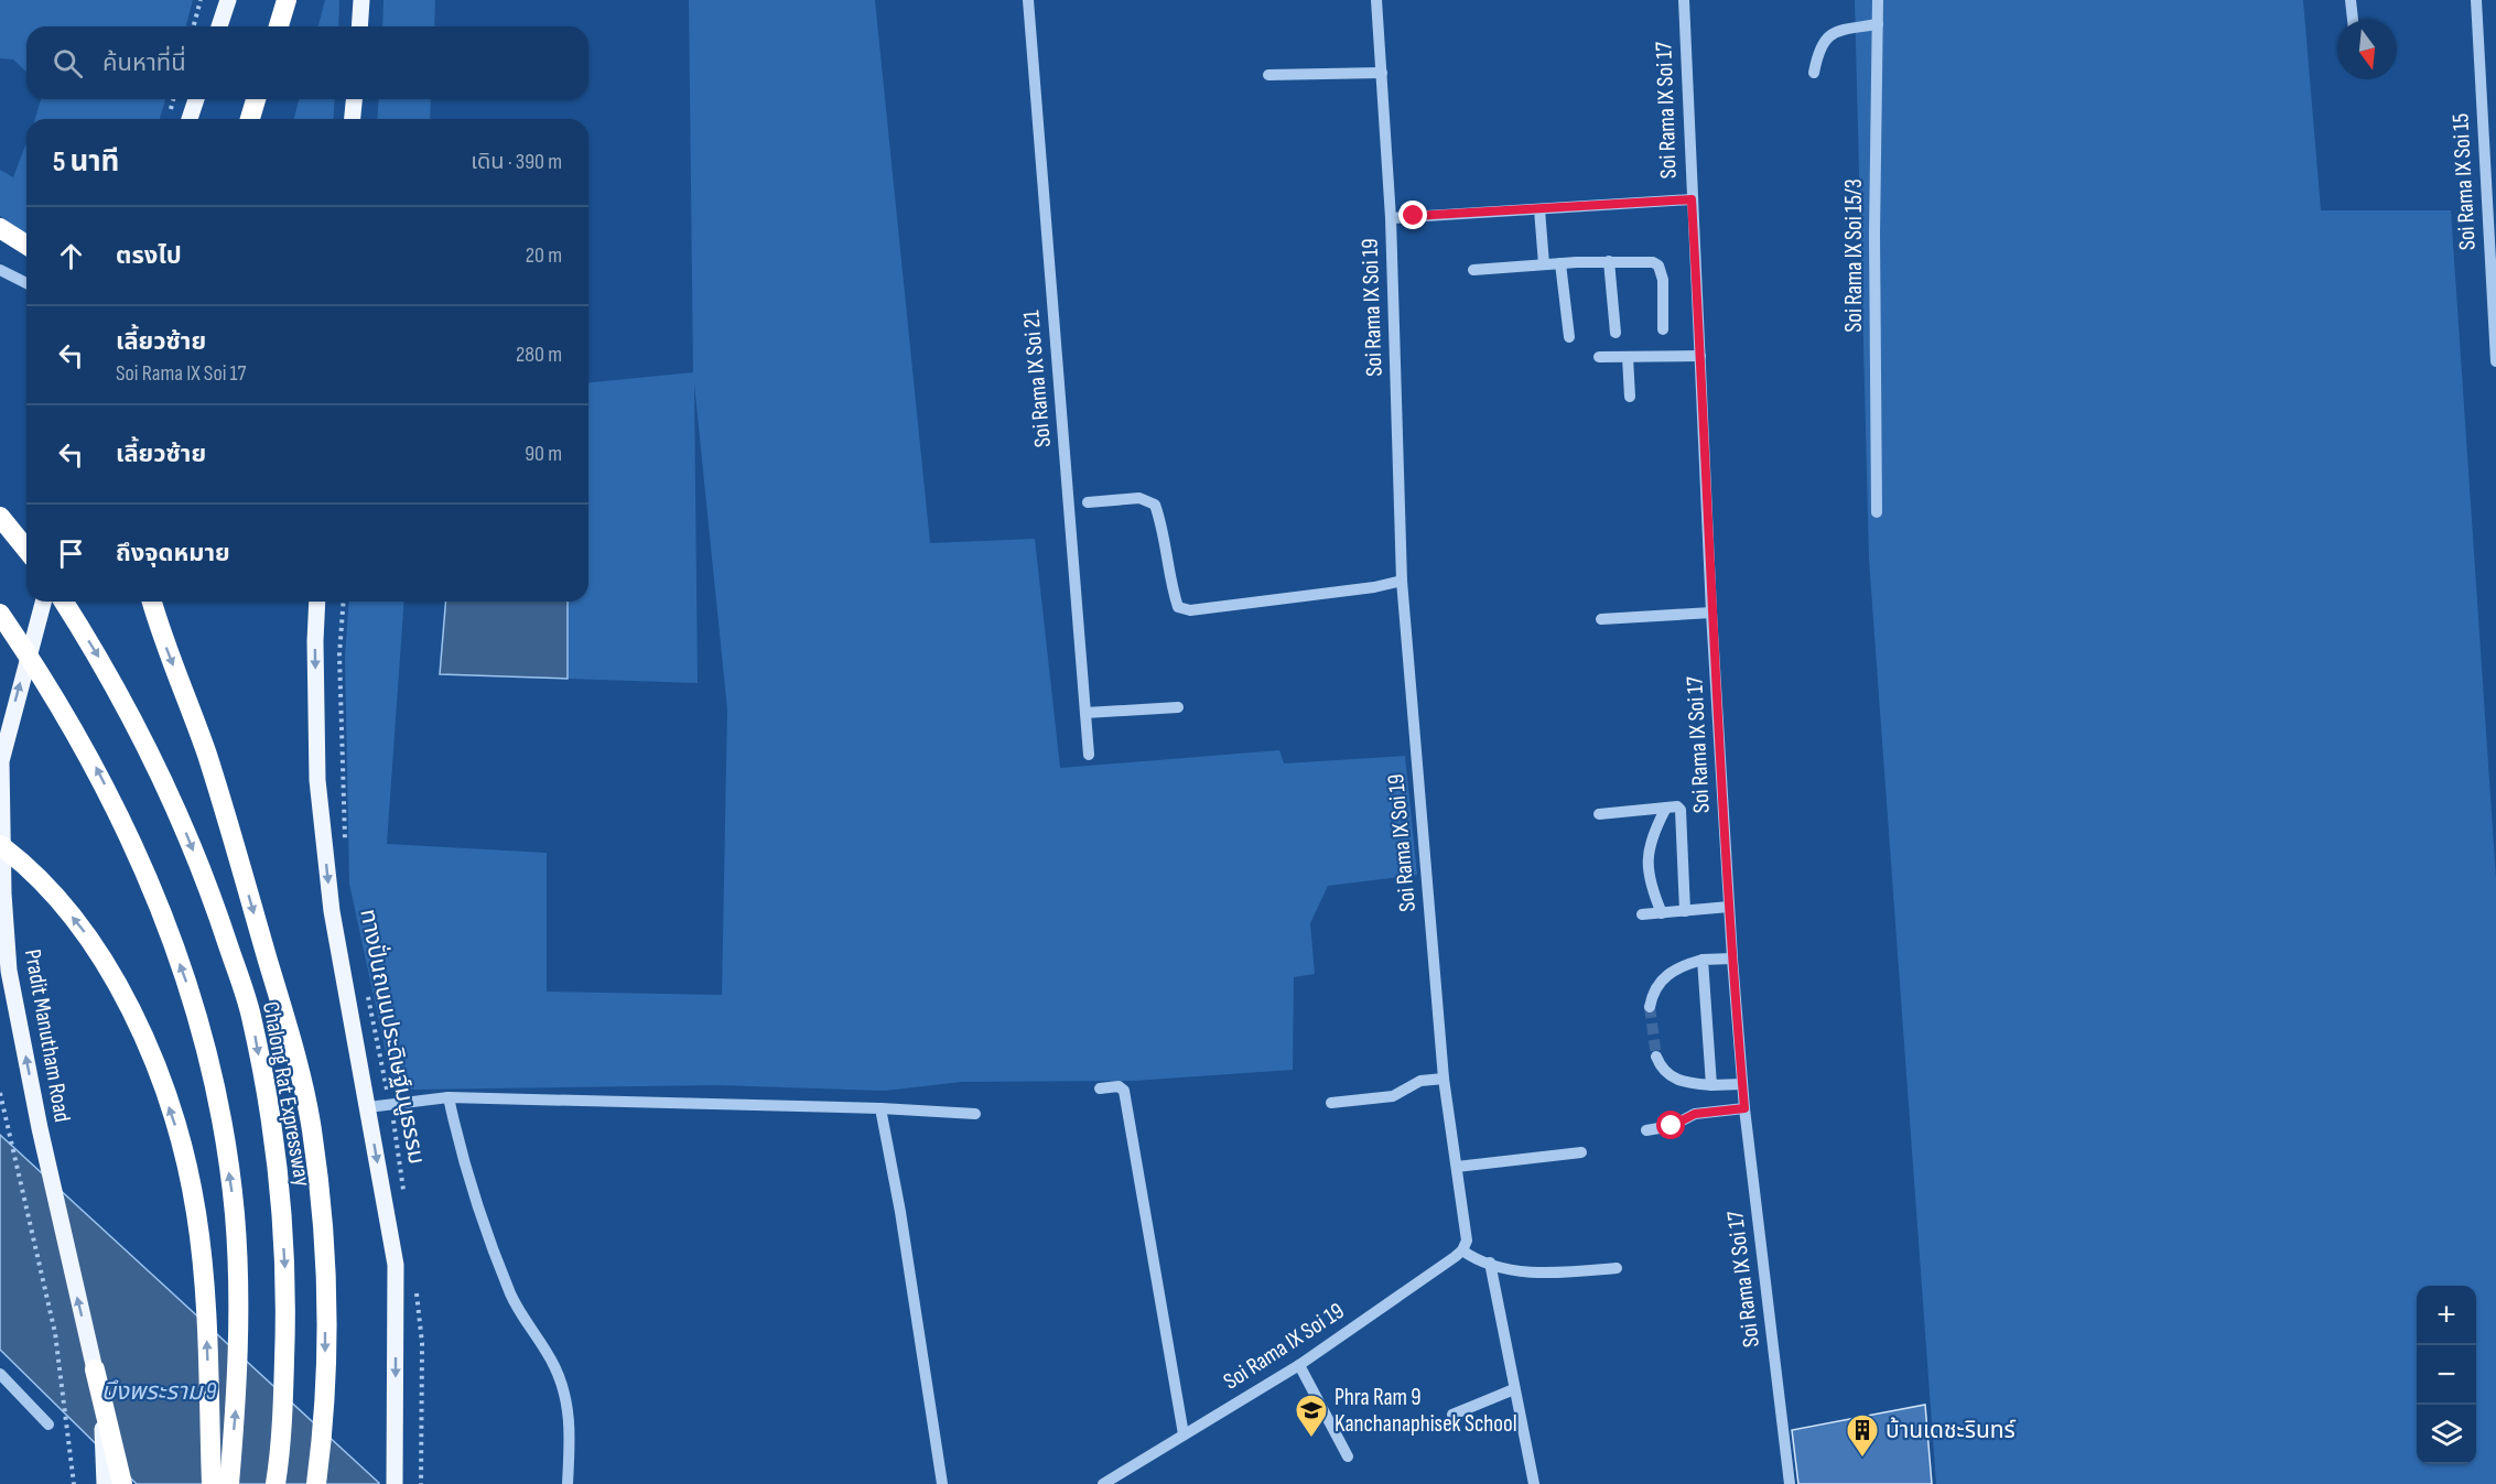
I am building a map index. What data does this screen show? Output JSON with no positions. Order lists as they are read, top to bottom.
{
  "streets": {
    "highway": ["Chalong Rat Expressway"],
    "main road": ["Pradit Manutham Road"],
    "street": [
      "Soi Rama IX Soi 17",
      "Soi Rama IX Soi 15",
      "Soi Rama IX Soi 15/3",
      "Soi Rama IX Soi 19",
      "Soi Rama IX Soi 21"
    ],
    "path": ["ทางปั่นถนนประดิษฐ์มนูธรรม"]
  },
  "one_way": ["Pradit Manutham Road"],
  "water": ["บึงพระราม 9"],
  "places": {
    "school or university": ["Phra Ram 9 Kanchanaphisek School"],
    "building": ["บ้านเดชะรินทร์"]
  },
  "north": "bottom",
  "page": {
    "search": "ค้นหาที่นี่",
    "heading": ["5 นาที", "เดิน · 390 m"],
    "list": [
      ["ตรงไป", "20 m"],
      ["เลี้ยวซ้าย", "Soi Rama IX Soi 17", "280 m"],
      ["เลี้ยวซ้าย", "90 m"],
      "ถึงจุดหมาย"
    ],
    "map_buttons": ["+", "−"]
  }
}
